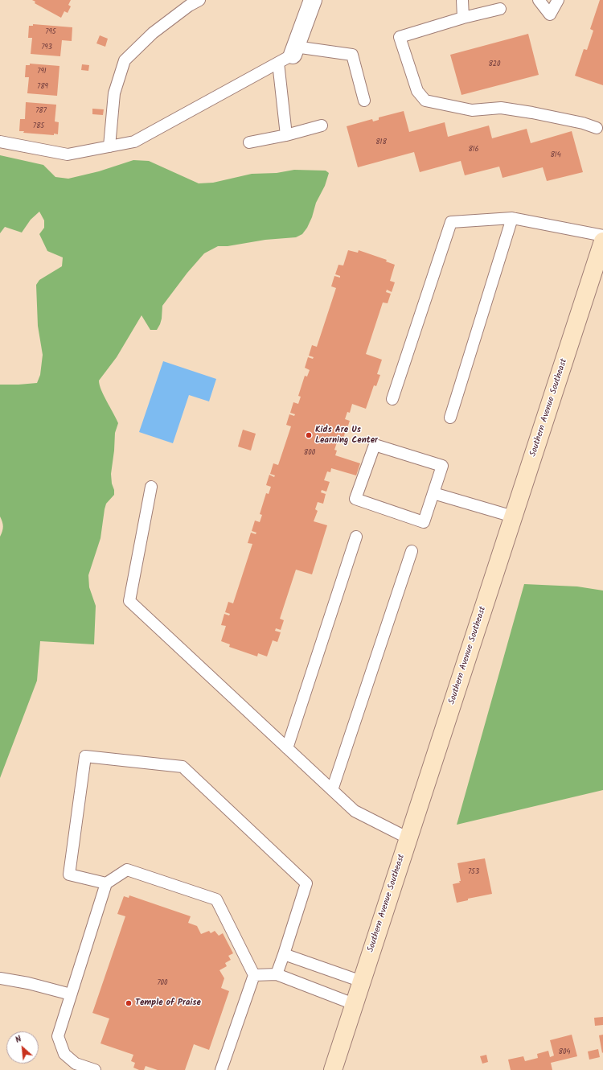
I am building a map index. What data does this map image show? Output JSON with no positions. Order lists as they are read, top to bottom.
{
  "streets": {
    "main road": ["Southern Avenue Southeast"]
  },
  "places": ["Kids Are Us Learning Center", "Temple of Praise"],
  "house_numbers": [
    "795",
    "793",
    "820",
    "791",
    "789",
    "787",
    "785",
    "818",
    "816",
    "814",
    "800",
    "753",
    "700",
    "804"
  ],
  "north": "top left"
}
